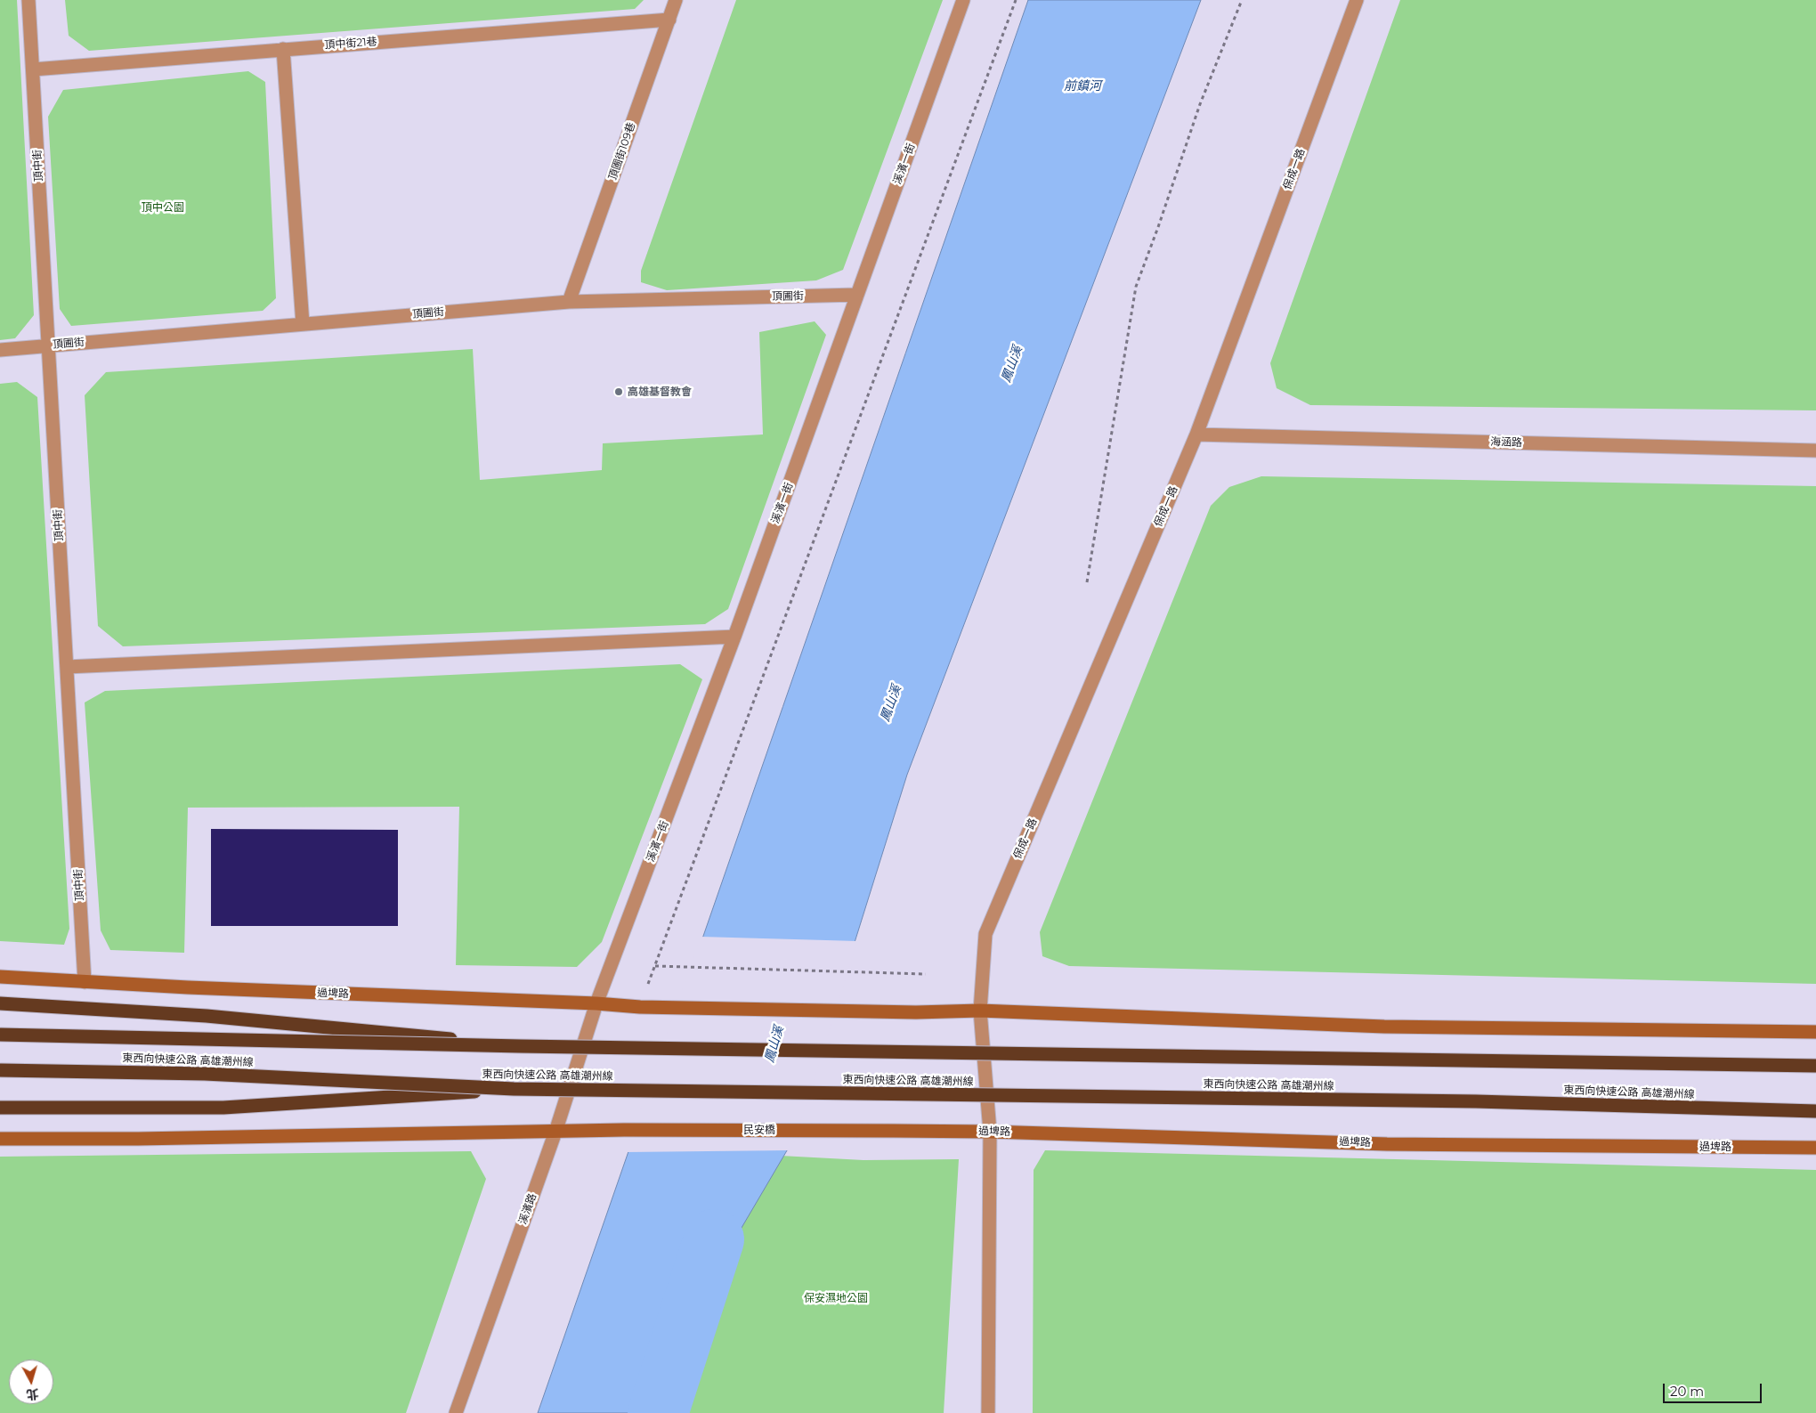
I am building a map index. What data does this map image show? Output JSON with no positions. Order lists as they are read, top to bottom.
{
  "streets": {
    "highway": ["東西向快速公路 高雄潮州線"],
    "main road": ["過埤路", "民安橋"],
    "street": [
      "頂中街21巷",
      "頂圃街109巷",
      "溪濱一街",
      "頂中街",
      "保成一路",
      "頂圃街",
      "海涵路",
      "溪濱路"
    ]
  },
  "crossings": [
    ["頂中街21巷", "頂圃街109巷"],
    ["頂中街21巷", "頂中街"],
    ["頂圃街109巷", "頂圃街"],
    ["溪濱一街", "頂圃街"],
    ["溪濱一街", "過埤路"],
    ["溪濱一街", "溪濱路"],
    ["頂中街", "頂圃街"],
    ["頂中街", "過埤路"],
    ["保成一路", "海涵路"],
    ["保成一路", "過埤路"],
    ["過埤路", "民安橋"],
    ["過埤路", "溪濱路"],
    ["民安橋", "溪濱路"]
  ],
  "water": ["前鎮河", "鳳山溪"],
  "parks": ["頂中公園", "保安濕地公園"],
  "places": ["高雄基督教會"],
  "scale_bar": "20 m",
  "north": "bottom"
}
